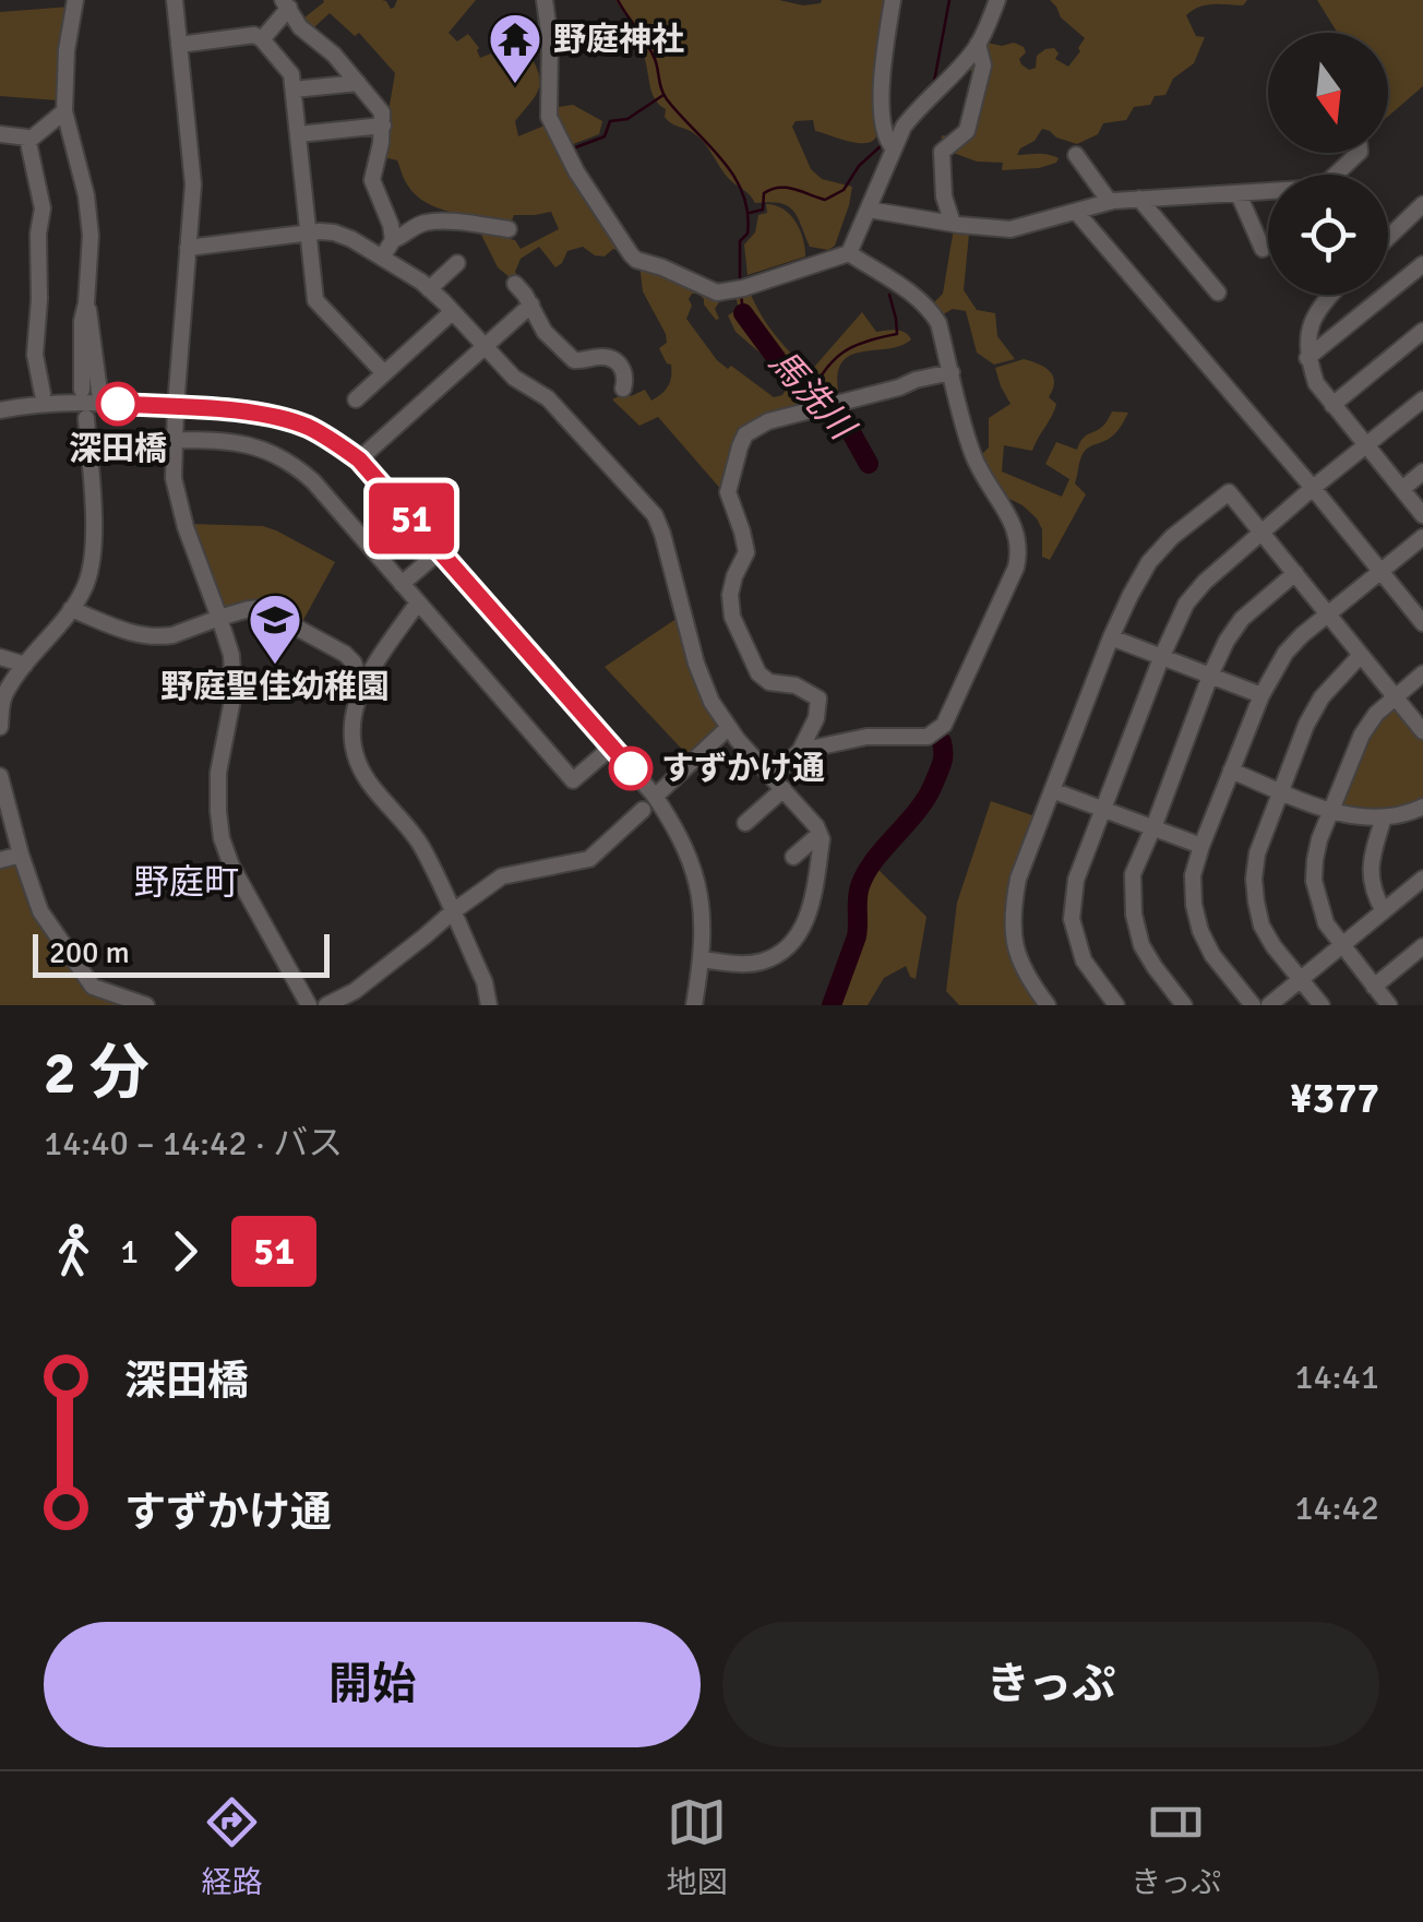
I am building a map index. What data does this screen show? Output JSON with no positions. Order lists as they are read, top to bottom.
{
  "districts": ["野庭町"],
  "water": ["馬洗川"],
  "places": {
    "temple": ["野庭神社"],
    "other": ["深田橋", "すずかけ通"],
    "school or university": ["野庭聖佳幼稚園"]
  },
  "lines": ["bus line 51"],
  "scale_bar": "200 m",
  "north": "bottom",
  "page": {
    "on_map": "51",
    "scale": "200 m",
    "heading": ["2 分", "14:40 – 14:42 · バス", "¥377"],
    "legs": ["1", "51"],
    "list": [
      {
        "name": "深田橋",
        "value": "14:41"
      },
      {
        "name": "すずかけ通",
        "value": "14:42"
      }
    ],
    "buttons": ["開始", "きっぷ"],
    "tabs": ["経路", "地図", "きっぷ"]
  }
}
